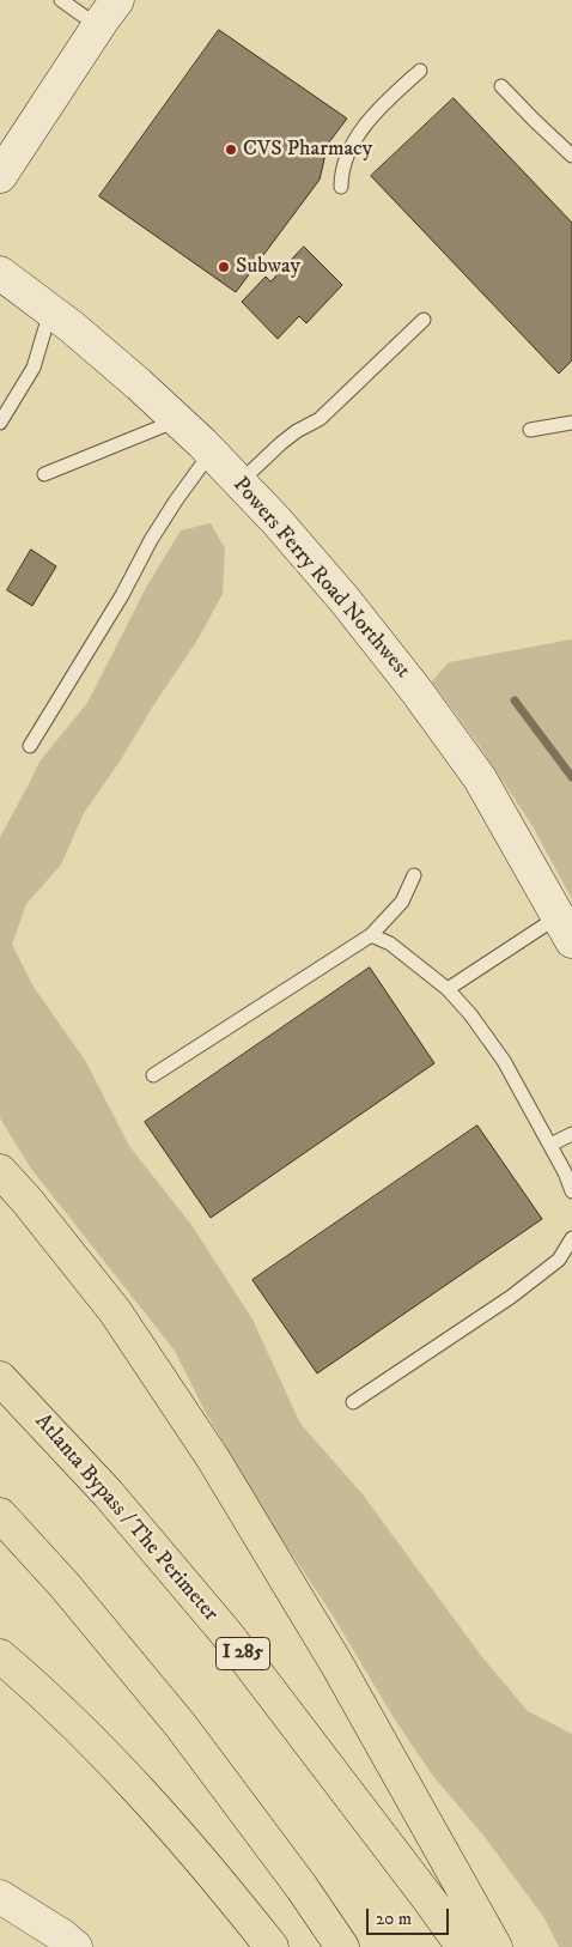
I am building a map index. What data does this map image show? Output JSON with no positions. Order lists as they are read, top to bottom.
{
  "streets": {
    "highway": ["Atlanta Bypass / The Perimeter", "I 285"],
    "main road": ["Powers Ferry Road Northwest"]
  },
  "places": ["CVS Pharmacy", "Subway"],
  "scale_bar": "20 m"
}
